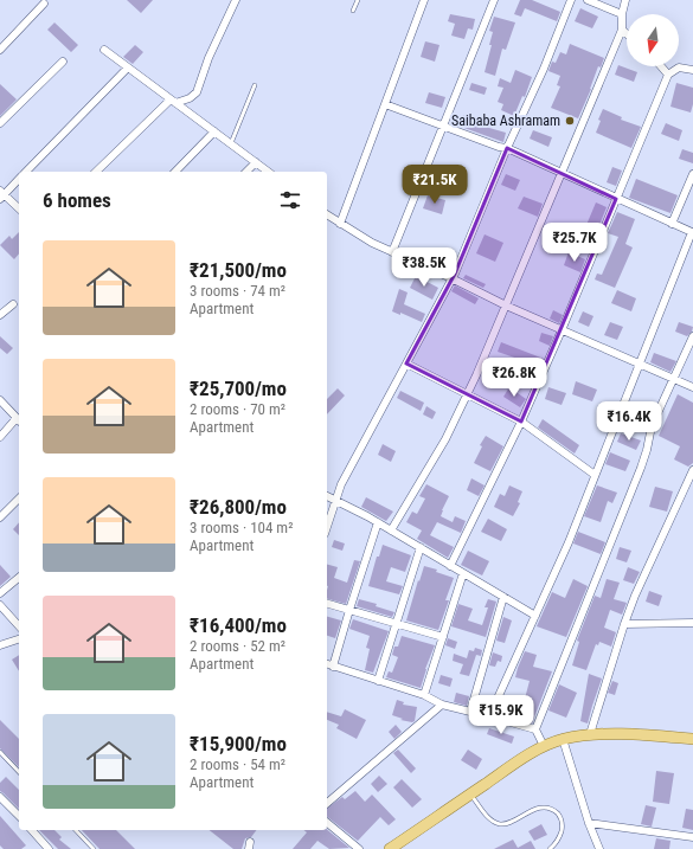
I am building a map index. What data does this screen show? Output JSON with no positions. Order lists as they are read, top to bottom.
{
  "places": ["Saibaba Ashramam"],
  "north": "bottom",
  "page": {
    "price": [
      "₹21.5K",
      "₹25.7K",
      "₹38.5K",
      "₹26.8K",
      "₹16.4K",
      "₹15.9K"
    ],
    "heading": "6 homes",
    "list": [
      {
        "name": "₹21,500/mo",
        "note": "3 rooms · 74 m² · Apartment"
      },
      {
        "name": "₹25,700/mo",
        "note": "2 rooms · 70 m² · Apartment"
      },
      {
        "name": "₹26,800/mo",
        "note": "3 rooms · 104 m² · Apartment"
      },
      {
        "name": "₹16,400/mo",
        "note": "2 rooms · 52 m² · Apartment"
      },
      {
        "name": "₹15,900/mo",
        "note": "2 rooms · 54 m² · Apartment"
      }
    ]
  }
}
